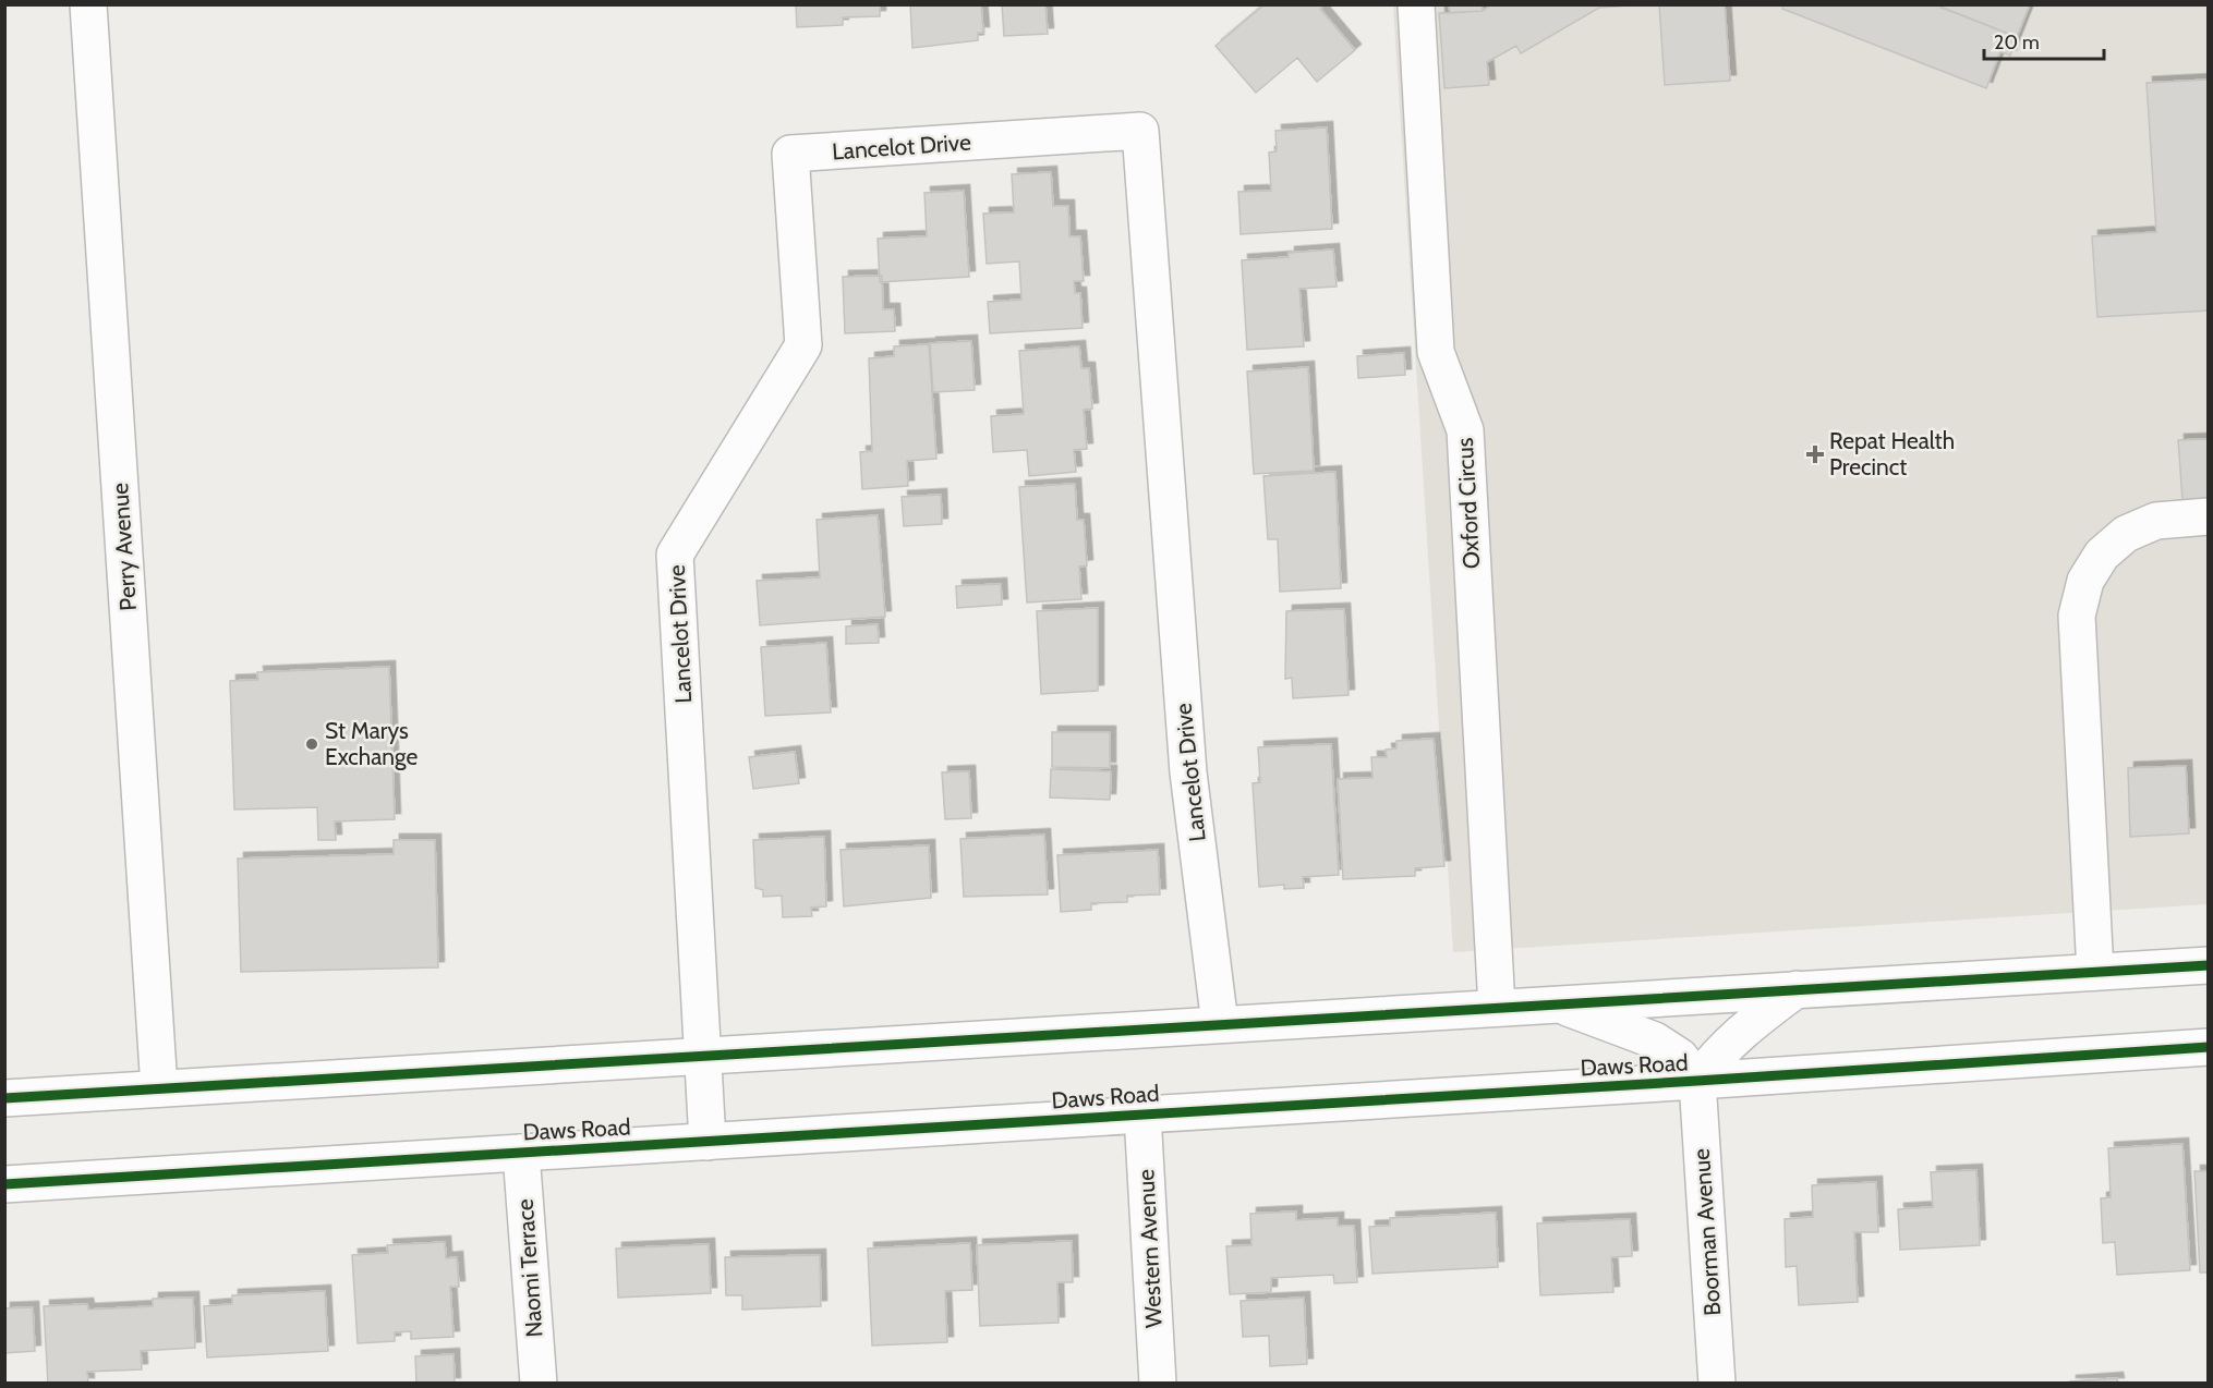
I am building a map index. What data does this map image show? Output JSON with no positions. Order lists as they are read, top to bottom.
{
  "streets": {
    "main road": [
      "Lancelot Drive",
      "Oxford Circus",
      "Perry Avenue",
      "Daws Road",
      "Boorman Avenue",
      "Western Avenue",
      "Naomi Terrace"
    ]
  },
  "crossings": [
    ["Lancelot Drive", "Daws Road"],
    ["Daws Road", "Boorman Avenue"],
    ["Daws Road", "Western Avenue"],
    ["Daws Road", "Naomi Terrace"]
  ],
  "places": {
    "health": ["Repat Health Precinct"],
    "other": ["St Marys Exchange"]
  },
  "scale_bar": "20 m"
}
